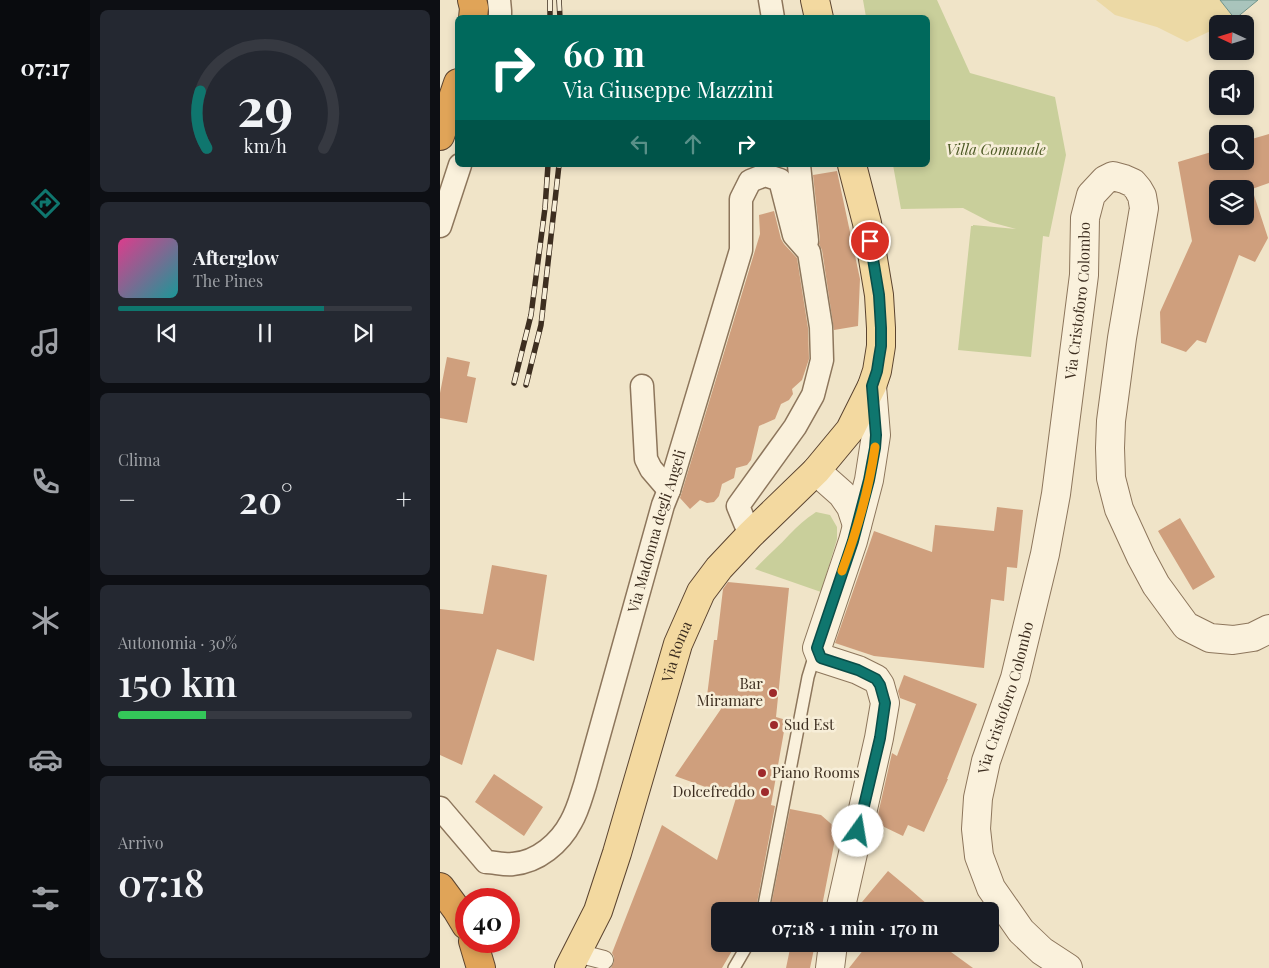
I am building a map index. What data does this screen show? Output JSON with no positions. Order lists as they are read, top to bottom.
{
  "streets": {
    "main road": ["Via Roma"],
    "street": ["Via Cristoforo Colombo", "Via Madonna degli Angeli"]
  },
  "crossings": [
    ["Via Madonna degli Angeli", "Via Roma"]
  ],
  "parks": ["Villa Comunale"],
  "places": [
    "Bar Miramare",
    "Sud Est",
    "Piano Rooms",
    "Dolcefreddo"
  ],
  "north": "left",
  "page": {
    "tabs": "07:17",
    "turn": ["60 m", "Via Giuseppe Mazzini"],
    "song": ["Afterglow", "The Pines"],
    "tile": [
      "Clima",
      ["Autonomia · 30%", "150 km"],
      ["Arrivo", "07:18"]
    ],
    "heat": ["−", "20°", "+"],
    "limit": "40",
    "trip": "07:18 · 1 min · 170 m",
    "gauge": ["29", "km/h"]
  }
}
